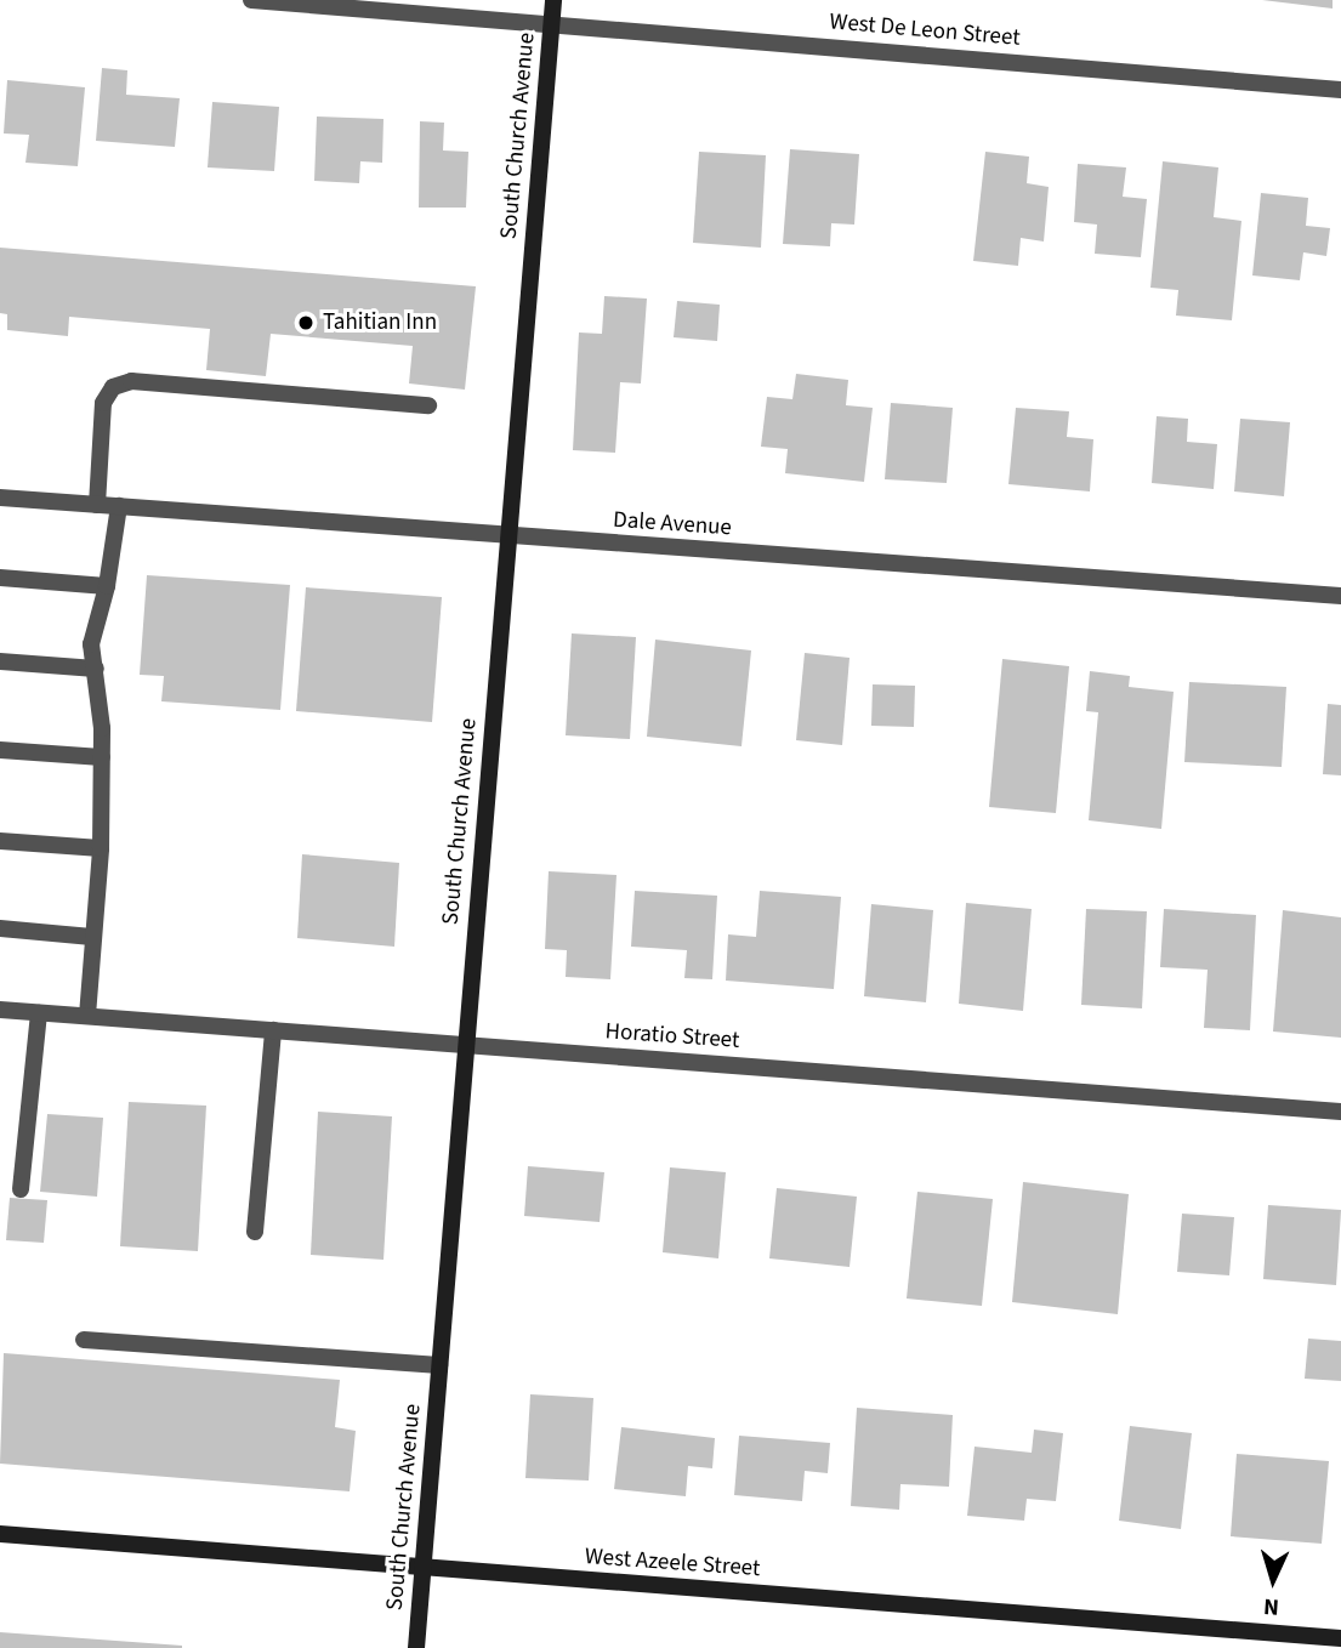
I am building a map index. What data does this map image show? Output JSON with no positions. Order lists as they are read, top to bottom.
{
  "streets": {
    "street": [
      "West De Leon Street",
      "South Church Avenue",
      "Dale Avenue",
      "Horatio Street",
      "West Azeele Street"
    ]
  },
  "crossings": [
    ["West De Leon Street", "South Church Avenue"],
    ["South Church Avenue", "Dale Avenue"],
    ["South Church Avenue", "Horatio Street"],
    ["South Church Avenue", "West Azeele Street"]
  ],
  "places": ["Tahitian Inn"],
  "north": "bottom"
}
